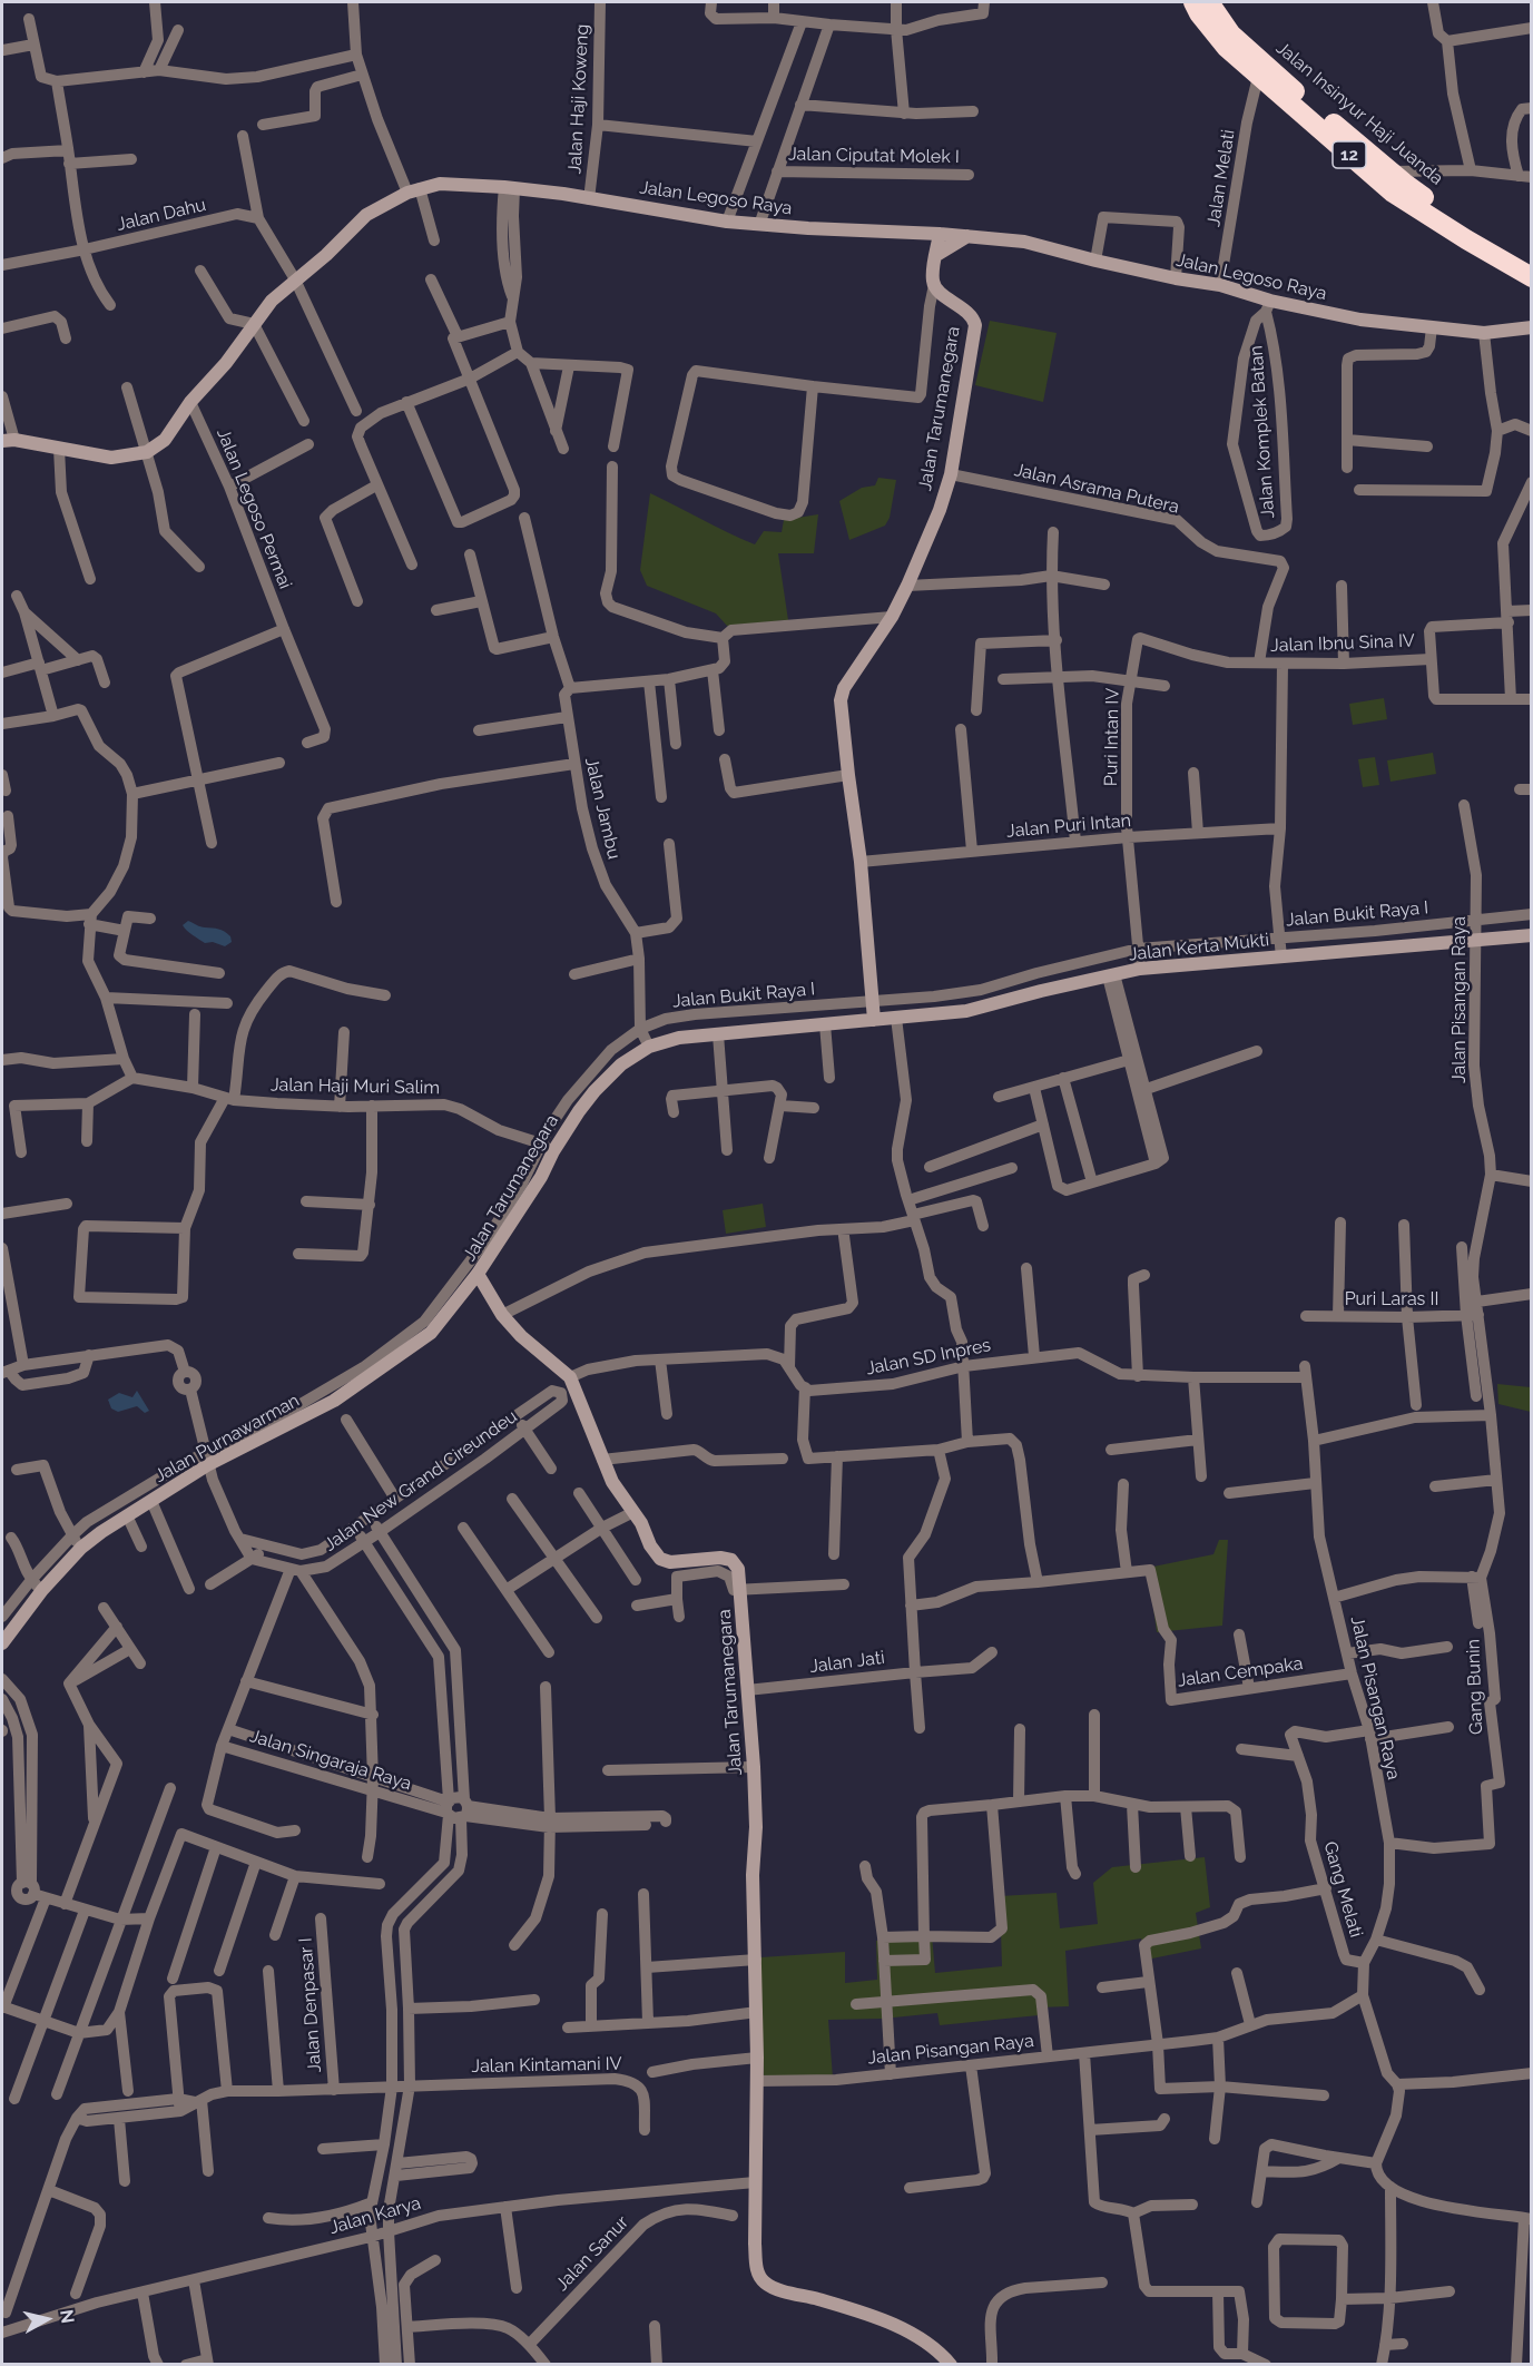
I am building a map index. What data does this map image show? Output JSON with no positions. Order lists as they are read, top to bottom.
{
  "streets": {
    "highway": ["Jalan Insinyur Haji Juanda", "12"],
    "street": [
      "Jalan Haji Koweng",
      "Jalan Ciputat Molek I",
      "Jalan Melati",
      "Jalan Legoso Raya",
      "Jalan Dahu",
      "Jalan Tarumanegara",
      "Jalan Komplek Batan",
      "Jalan Asrama Putera",
      "Jalan Legoso Permai",
      "Jalan Ibnu Sina IV",
      "Puri Intan IV",
      "Jalan Jambu",
      "Jalan Puri Intan",
      "Jalan Bukit Raya I",
      "Jalan Kerta Mukti",
      "Jalan Pisangan Raya",
      "Jalan Haji Muri Salim",
      "Puri Laras II",
      "Jalan SD Inpres",
      "Jalan Purnawarman",
      "Jalan New Grand Cireundeu",
      "Jalan Jati",
      "Jalan Cempaka",
      "Gang Bunin",
      "Jalan Singaraja Raya",
      "Gang Melati",
      "Jalan Denpasar I",
      "Jalan Kintamani IV",
      "Jalan Karya",
      "Jalan Sanur"
    ]
  },
  "crossings": [
    ["Jalan Haji Koweng", "Jalan Legoso Raya"],
    ["Jalan Insinyur Haji Juanda", "Jalan Melati"],
    ["Jalan Melati", "Jalan Legoso Raya"],
    ["Jalan Legoso Raya", "Jalan Komplek Batan"],
    ["Jalan Legoso Raya", "Jalan Legoso Permai"],
    ["Jalan Tarumanegara", "Jalan Asrama Putera"],
    ["Jalan Tarumanegara", "Jalan Jambu"],
    ["Jalan Tarumanegara", "Jalan Puri Intan"],
    ["Jalan Tarumanegara", "Jalan Bukit Raya I"],
    ["Jalan Tarumanegara", "Jalan Kerta Mukti"],
    ["Jalan Tarumanegara", "Jalan Pisangan Raya"],
    ["Jalan Tarumanegara", "Jalan Haji Muri Salim"],
    ["Jalan Tarumanegara", "Jalan Purnawarman"],
    ["Jalan Tarumanegara", "Jalan Jati"],
    ["Jalan Tarumanegara", "Jalan Karya"],
    ["Jalan Asrama Putera", "Jalan Ibnu Sina IV"],
    ["Jalan Ibnu Sina IV", "Puri Intan IV"],
    ["Puri Intan IV", "Jalan Puri Intan"],
    ["Puri Intan IV", "Jalan Bukit Raya I"],
    ["Puri Intan IV", "Jalan Kerta Mukti"],
    ["Jalan Jambu", "Jalan Bukit Raya I"],
    ["Jalan Bukit Raya I", "Jalan Kerta Mukti"],
    ["Jalan Bukit Raya I", "Jalan Pisangan Raya"],
    ["Jalan Bukit Raya I", "Jalan Haji Muri Salim"],
    ["Jalan Bukit Raya I", "Jalan Purnawarman"],
    ["Jalan Kerta Mukti", "Jalan Pisangan Raya"],
    ["Jalan Pisangan Raya", "Puri Laras II"],
    ["Jalan Pisangan Raya", "Jalan SD Inpres"],
    ["Jalan Pisangan Raya", "Jalan Cempaka"],
    ["Jalan Pisangan Raya", "Gang Bunin"],
    ["Jalan Pisangan Raya", "Gang Melati"],
    ["Jalan New Grand Cireundeu", "Jalan Singaraja Raya"]
  ],
  "north": "right"
}
